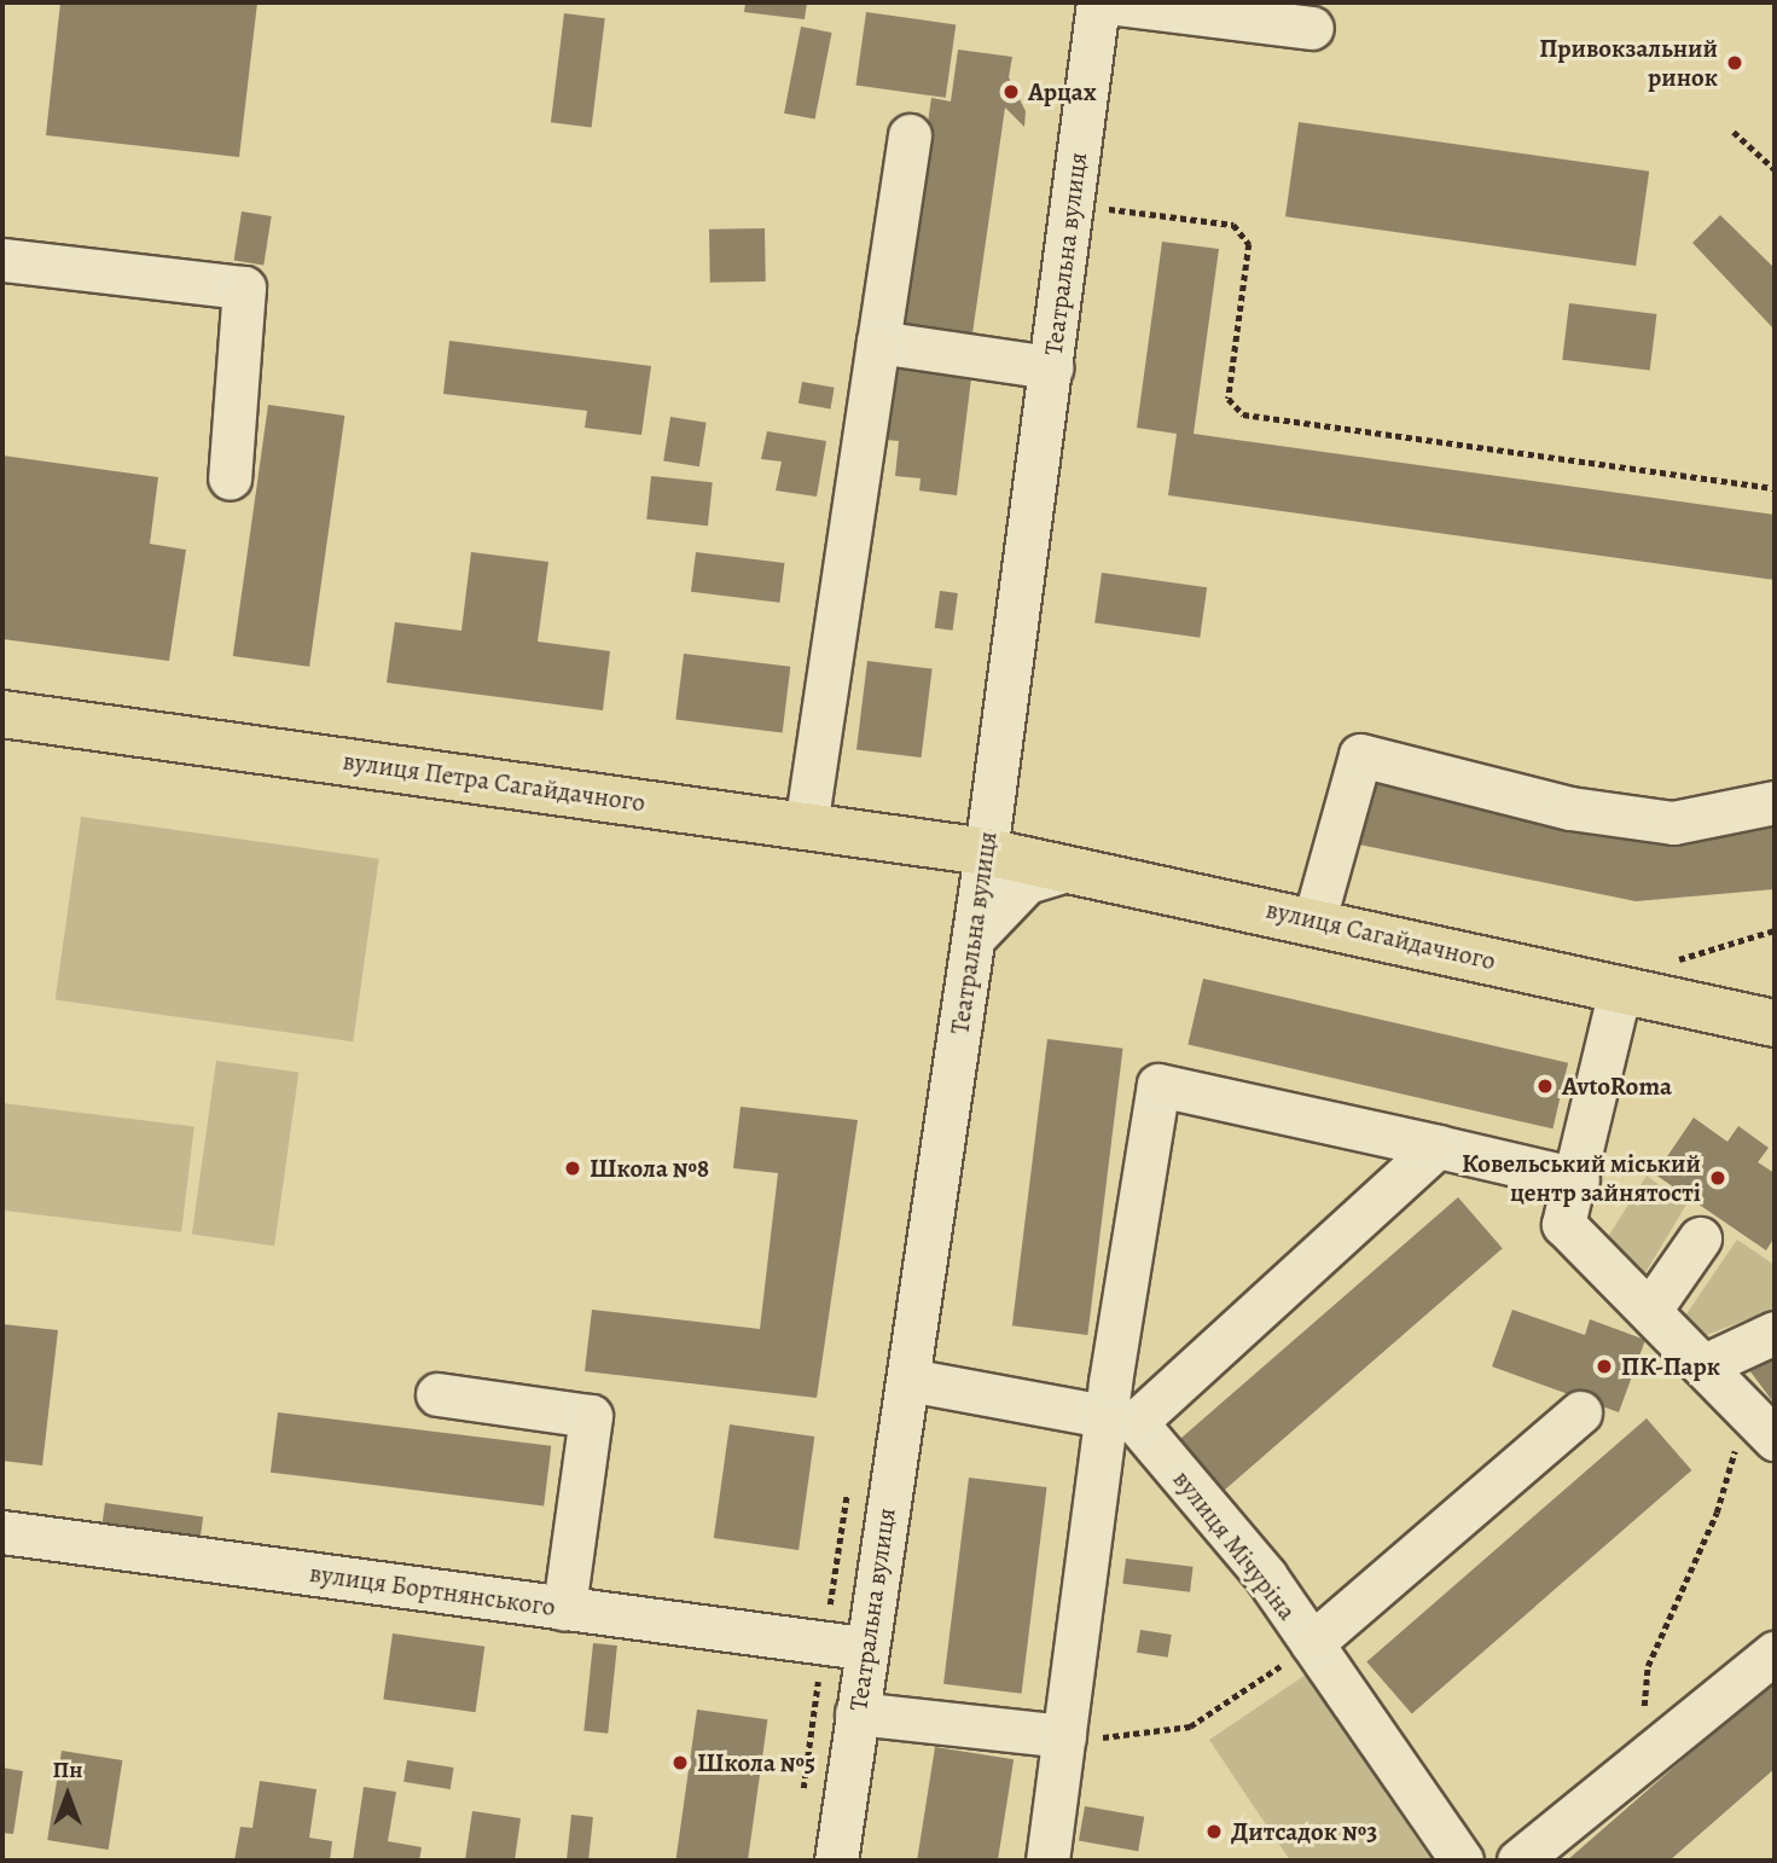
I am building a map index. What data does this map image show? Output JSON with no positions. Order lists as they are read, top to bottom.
{
  "streets": {
    "main road": ["вулиця Петра Сагайдачного", "вулиця Сагайдачного"],
    "street": ["Театральна вулиця", "вулиця Мічуріна", "вулиця Бортнянського"]
  },
  "crossings": [
    ["Театральна вулиця", "вулиця Петра Сагайдачного"],
    ["Театральна вулиця", "вулиця Сагайдачного"],
    ["Театральна вулиця", "вулиця Бортнянського"],
    ["вулиця Петра Сагайдачного", "вулиця Сагайдачного"]
  ],
  "places": [
    "Привокзальний ринок",
    "Арцах",
    "AvtoRoma",
    "Школа №8",
    "Ковельський міський центр зайнятості",
    "ПК-Парк",
    "Школа №5",
    "Дитсадок №3"
  ],
  "north": "top"
}
